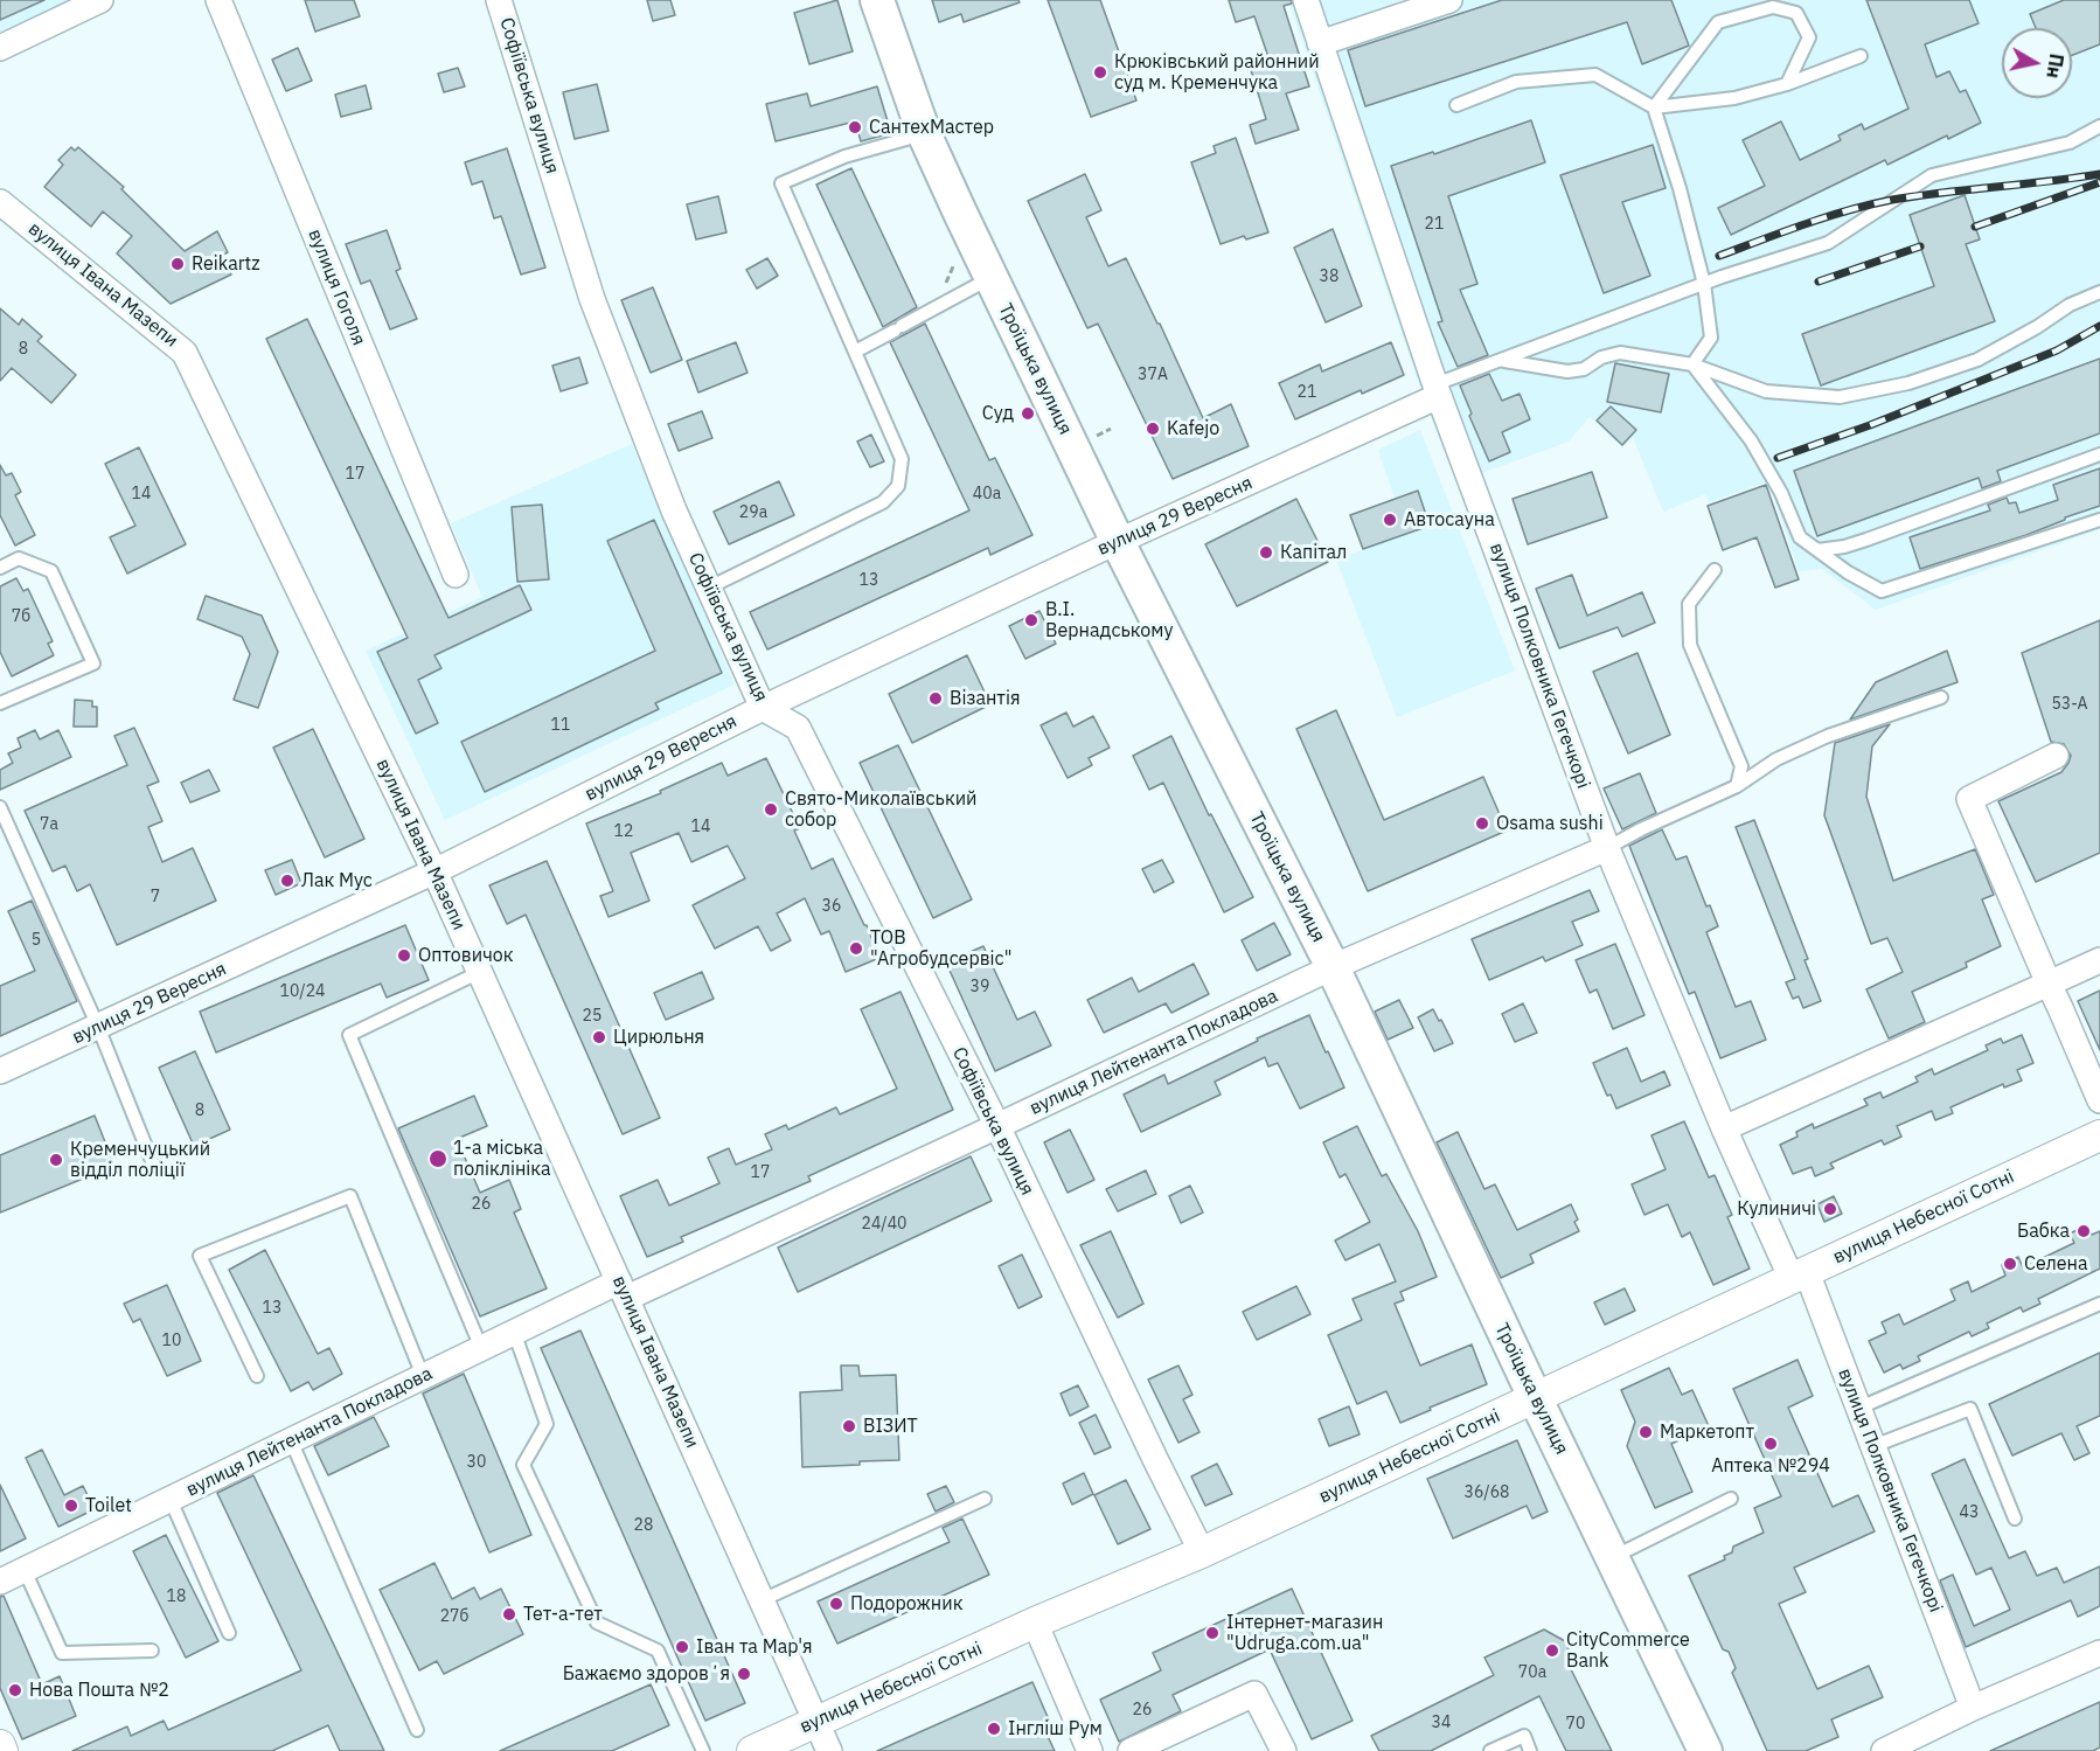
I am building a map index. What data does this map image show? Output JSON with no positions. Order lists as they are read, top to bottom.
{
  "streets": {
    "main road": ["Троїцька вулиця"],
    "street": [
      "Софіївська вулиця",
      "вулиця Івана Мазепи",
      "вулиця Гоголя",
      "вулиця 29 Вересня",
      "вулиця Полковника Гегечкорі",
      "вулиця Лейтенанта Покладова",
      "вулиця Небесної Сотні"
    ]
  },
  "crossings": [
    ["Софіївська вулиця", "вулиця 29 Вересня"],
    ["Софіївська вулиця", "вулиця Лейтенанта Покладова"],
    ["Софіївська вулиця", "вулиця Небесної Сотні"],
    ["вулиця Івана Мазепи", "вулиця 29 Вересня"],
    ["вулиця Івана Мазепи", "вулиця Лейтенанта Покладова"],
    ["вулиця Івана Мазепи", "вулиця Небесної Сотні"],
    ["Троїцька вулиця", "вулиця 29 Вересня"],
    ["Троїцька вулиця", "вулиця Лейтенанта Покладова"],
    ["Троїцька вулиця", "вулиця Небесної Сотні"],
    ["вулиця 29 Вересня", "вулиця Полковника Гегечкорі"],
    ["вулиця Полковника Гегечкорі", "вулиця Лейтенанта Покладова"],
    ["вулиця Полковника Гегечкорі", "вулиця Небесної Сотні"]
  ],
  "places": [
    "Крюківський районний суд м. Кременчука",
    "СантехМастер",
    "Reikartz",
    "Суд",
    "Kafejo",
    "Автосауна",
    "Капітал",
    "В.І. Вернадському",
    "Візантія",
    "Свято-Миколаївський собор",
    "Osama sushi",
    "Лак Мус",
    "ТОВ \"Агробудсервіс\"",
    "Оптовичок",
    "Цирюльня",
    "1-а міська поліклініка",
    "Кременчуцький відділ поліції",
    "Кулиничі",
    "Бабка",
    "Селена",
    "ВІЗИТ",
    "Маркетопт",
    "Аптека №294",
    "Toilet",
    "Подорожник",
    "Тет-а-тет",
    "Iнтернет-магазин \"Udruga.com.ua\"",
    "Іван та Мар'я",
    "CityCommerce Bank",
    "Бажаємо здоровʼя",
    "Нова Пошта №2",
    "Інгліш Рум"
  ],
  "house_numbers": [
    "21",
    "38",
    "8",
    "37А",
    "21",
    "17",
    "14",
    "40а",
    "29а",
    "13",
    "7б",
    "53-А",
    "11",
    "7а",
    "14",
    "12",
    "7",
    "36",
    "5",
    "39",
    "10/24",
    "25",
    "8",
    "17",
    "26",
    "24/40",
    "13",
    "10",
    "30",
    "36/68",
    "43",
    "28",
    "18",
    "27б",
    "70а",
    "26",
    "34",
    "70"
  ],
  "north": "right"
}
